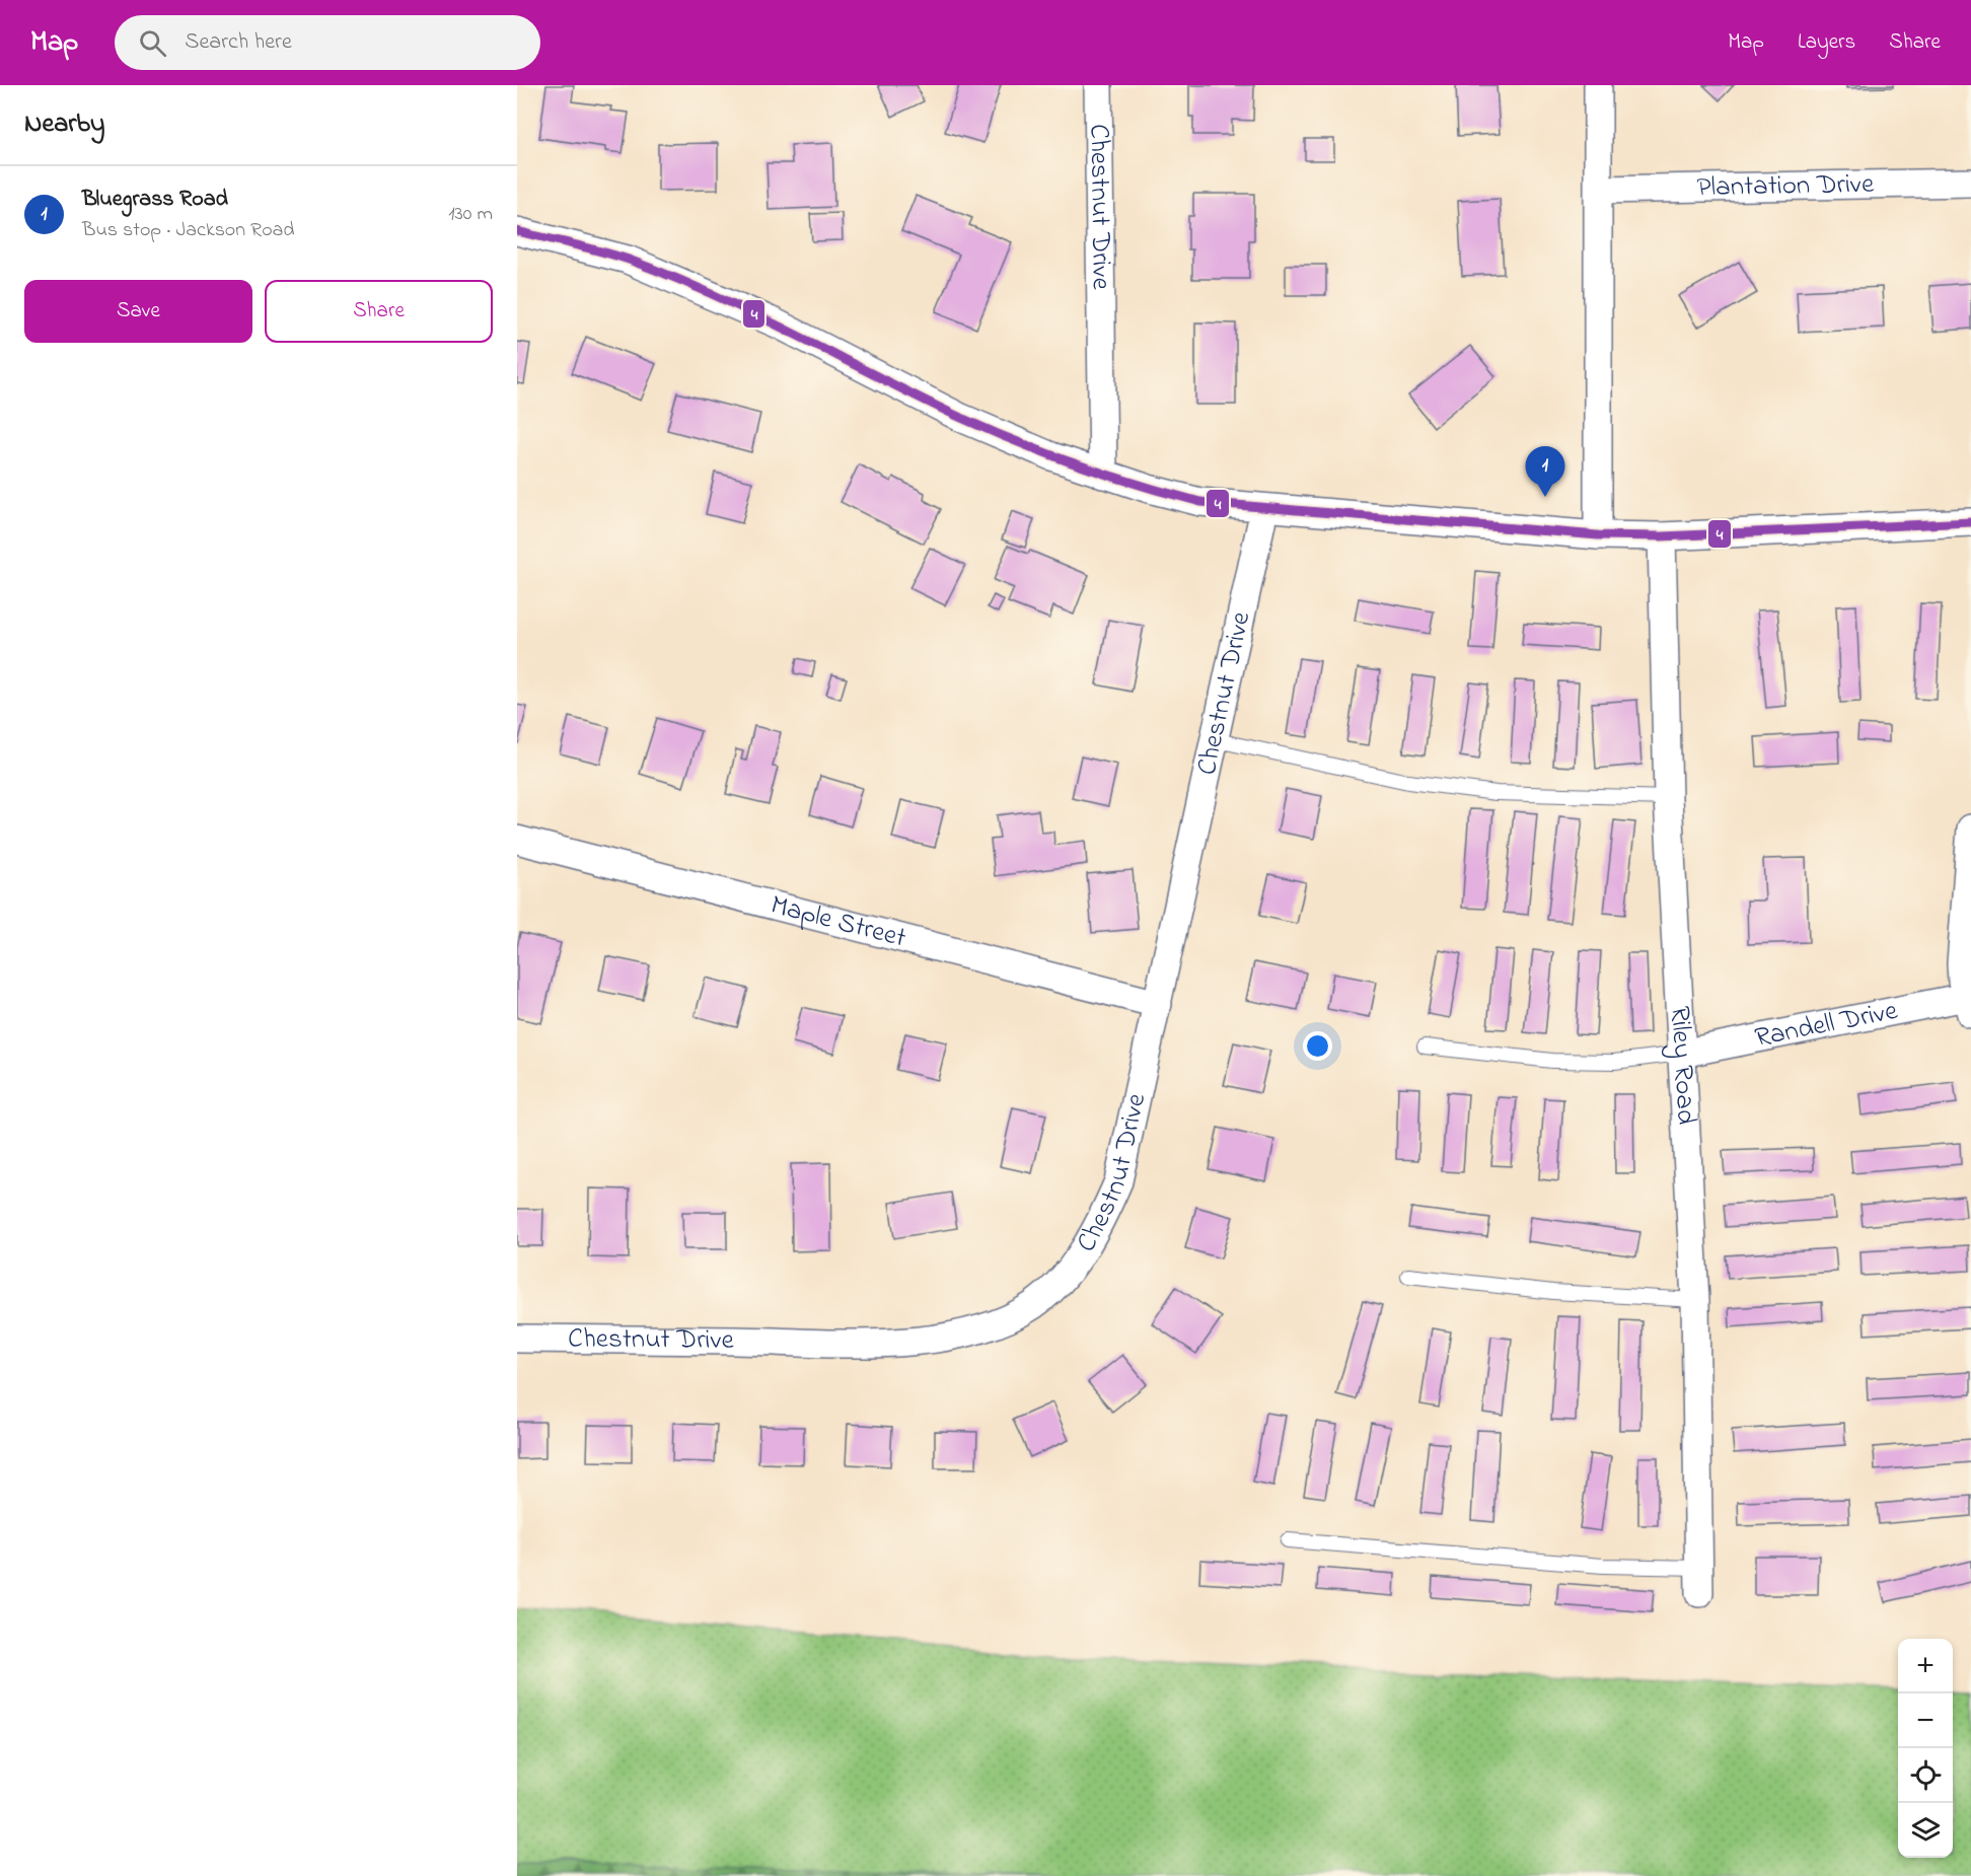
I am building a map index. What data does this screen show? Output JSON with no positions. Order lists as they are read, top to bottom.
{
  "streets": {
    "street": [
      "Plantation Drive",
      "Chestnut Drive",
      "Maple Street",
      "Randell Drive",
      "Riley Road"
    ]
  },
  "crossings": [
    ["Chestnut Drive", "Maple Street"],
    ["Randell Drive", "Riley Road"]
  ],
  "lines": ["transit line 4"],
  "page": {
    "header": "Map",
    "search": "Search here",
    "nav": ["Map", "Layers", "Share"],
    "heading": "Nearby",
    "list": [
      {
        "mark": "1",
        "name": "Bluegrass Road",
        "note": "Bus stop · Jackson Road",
        "value": "130 m"
      }
    ],
    "buttons": ["Save", "Share"],
    "pins": "1",
    "map_buttons": ["+", "−"]
  }
}
